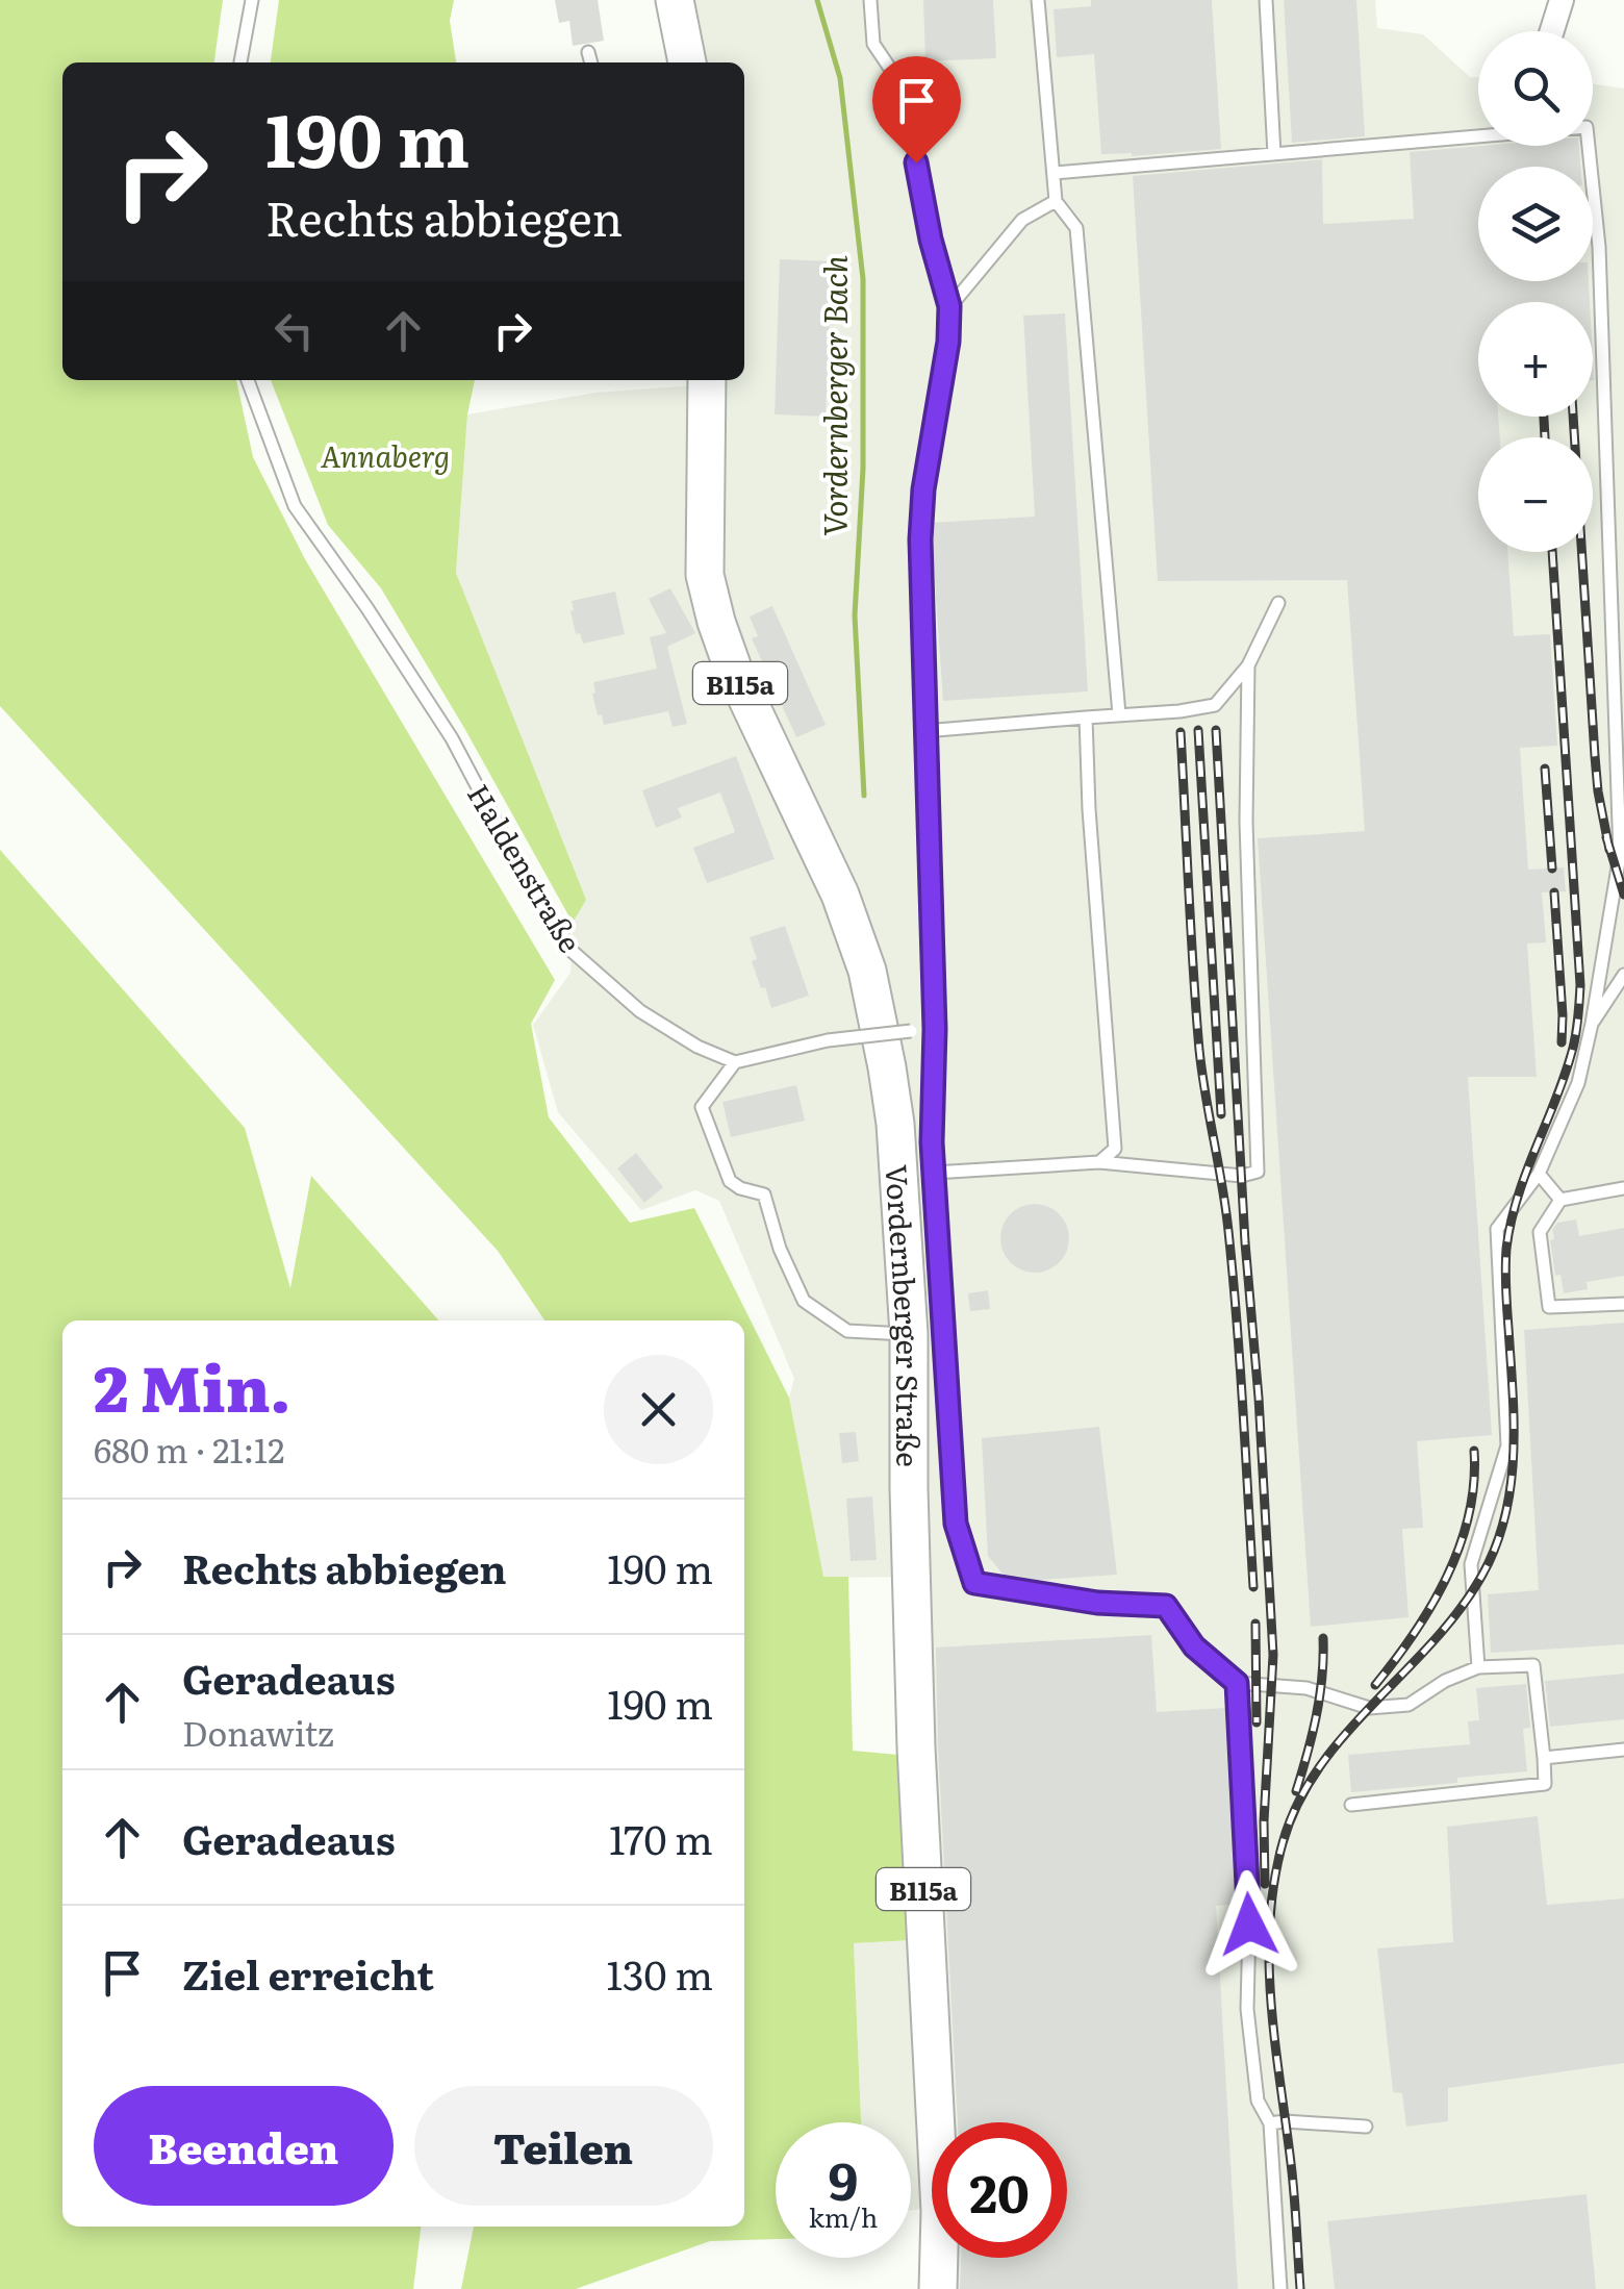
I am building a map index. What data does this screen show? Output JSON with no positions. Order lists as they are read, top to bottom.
{
  "streets": {
    "main road": ["B115a", "Vordernberger Straße"],
    "lane": ["Haldenstraße"]
  },
  "water": ["Vordernberger Bach"],
  "parks": ["Annaberg"],
  "page": {
    "map_buttons": ["+", "−"],
    "turn": ["190 m", "Rechts abbiegen"],
    "heading": ["2 Min.", "680 m · 21:12"],
    "list": [
      {
        "name": "Rechts abbiegen",
        "value": "190 m"
      },
      {
        "name": "Geradeaus",
        "note": "Donawitz",
        "value": "190 m"
      },
      {
        "name": "Geradeaus",
        "value": "170 m"
      },
      {
        "name": "Ziel erreicht",
        "value": "130 m"
      }
    ],
    "buttons": ["Beenden", "Teilen"],
    "speed": "9 km/h",
    "limit": "20"
  }
}
